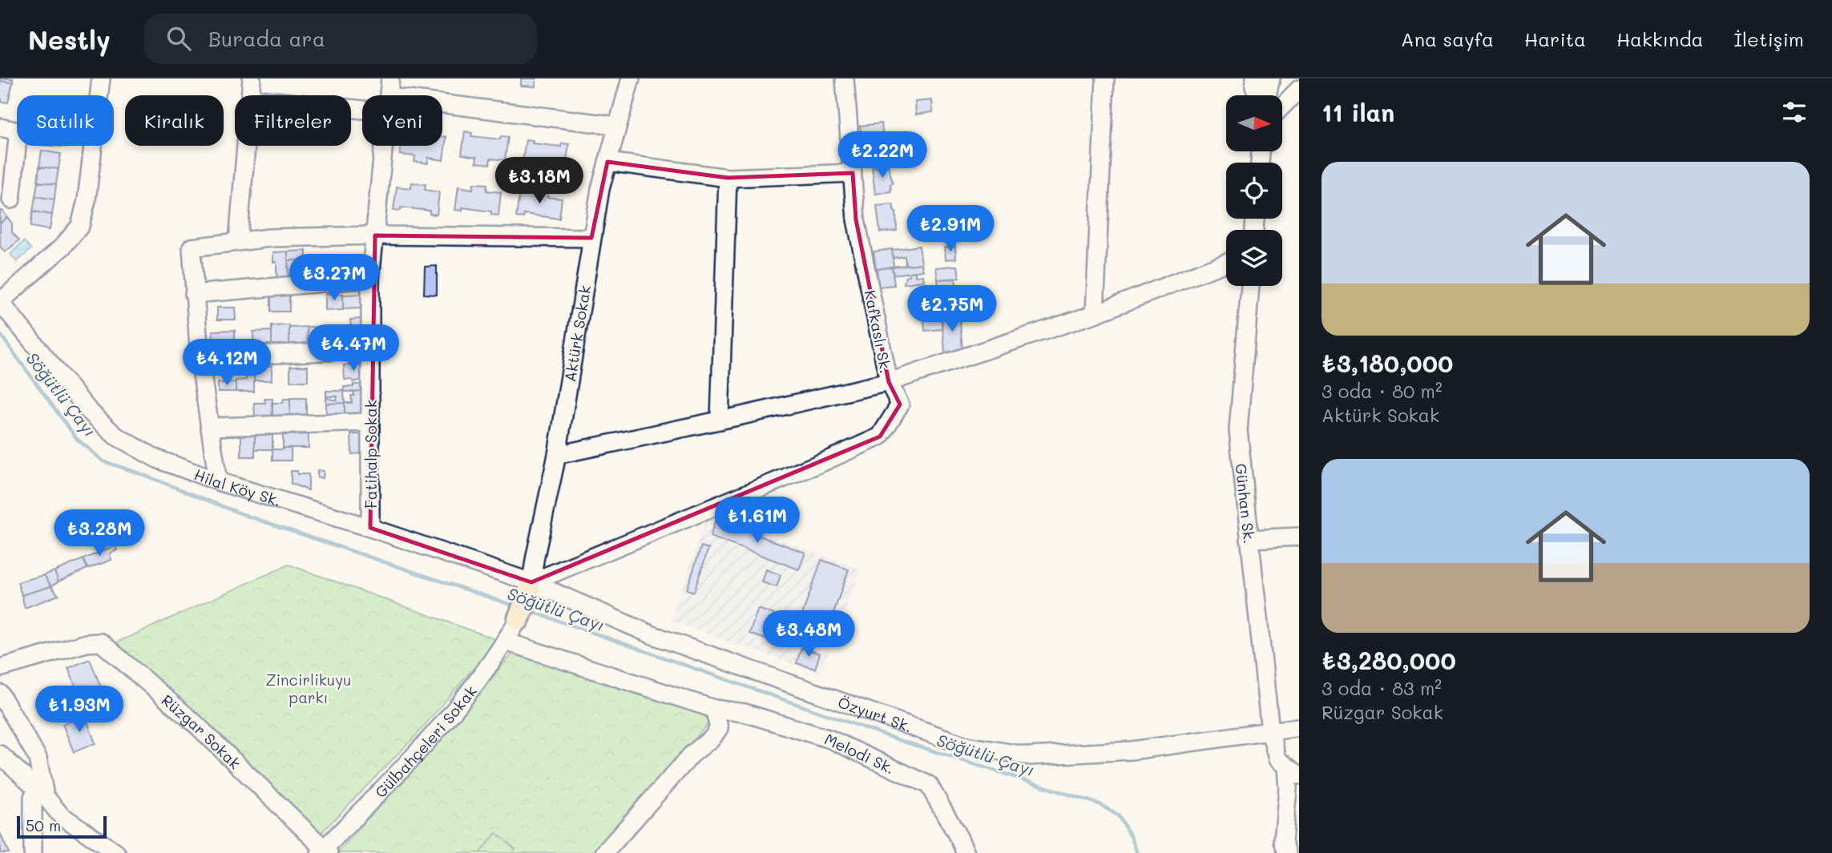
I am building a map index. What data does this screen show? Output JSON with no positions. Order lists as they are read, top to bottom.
{
  "streets": {
    "street": [
      "Kafkaslı Sk.",
      "Aktürk Sokak",
      "Fatihalp Sokak",
      "Hilal Köy Sk.",
      "Günhan Sk.",
      "Özyurt Sk.",
      "Rüzgar Sokak",
      "Gülbahçeleri Sokak",
      "Melodi Sk."
    ]
  },
  "crossings": [
    ["Kafkaslı Sk.", "Aktürk Sokak"],
    ["Kafkaslı Sk.", "Hilal Köy Sk."],
    ["Kafkaslı Sk.", "Özyurt Sk."],
    ["Aktürk Sokak", "Hilal Köy Sk."],
    ["Aktürk Sokak", "Özyurt Sk."],
    ["Fatihalp Sokak", "Hilal Köy Sk."],
    ["Hilal Köy Sk.", "Özyurt Sk."],
    ["Günhan Sk.", "Özyurt Sk."],
    ["Rüzgar Sokak", "Gülbahçeleri Sokak"],
    ["Gülbahçeleri Sokak", "Melodi Sk."]
  ],
  "water": ["Söğütlü Çayı"],
  "parks": ["Zincirlikuyu parkı"],
  "scale_bar": "50 m",
  "north": "right",
  "page": {
    "header": "Nestly",
    "search": "Burada ara",
    "nav": [
      "Ana sayfa",
      "Harita",
      "Hakkında",
      "İletişim"
    ],
    "heading": "11 ilan",
    "chip": [
      "Satılık",
      "Kiralık",
      "Filtreler",
      "Yeni"
    ],
    "price": [
      "₺2.22M",
      "₺3.18M",
      "₺2.91M",
      "₺3.27M",
      "₺2.75M",
      "₺4.47M",
      "₺4.12M",
      "₺1.61M",
      "₺3.28M",
      "₺3.48M",
      "₺1.93M"
    ],
    "list": [
      {
        "name": "₺3,180,000",
        "note": "3 oda · 80 m² · Aktürk Sokak"
      },
      {
        "name": "₺3,280,000",
        "note": "3 oda · 83 m² · Rüzgar Sokak"
      }
    ],
    "scale": "50 m"
  }
}
